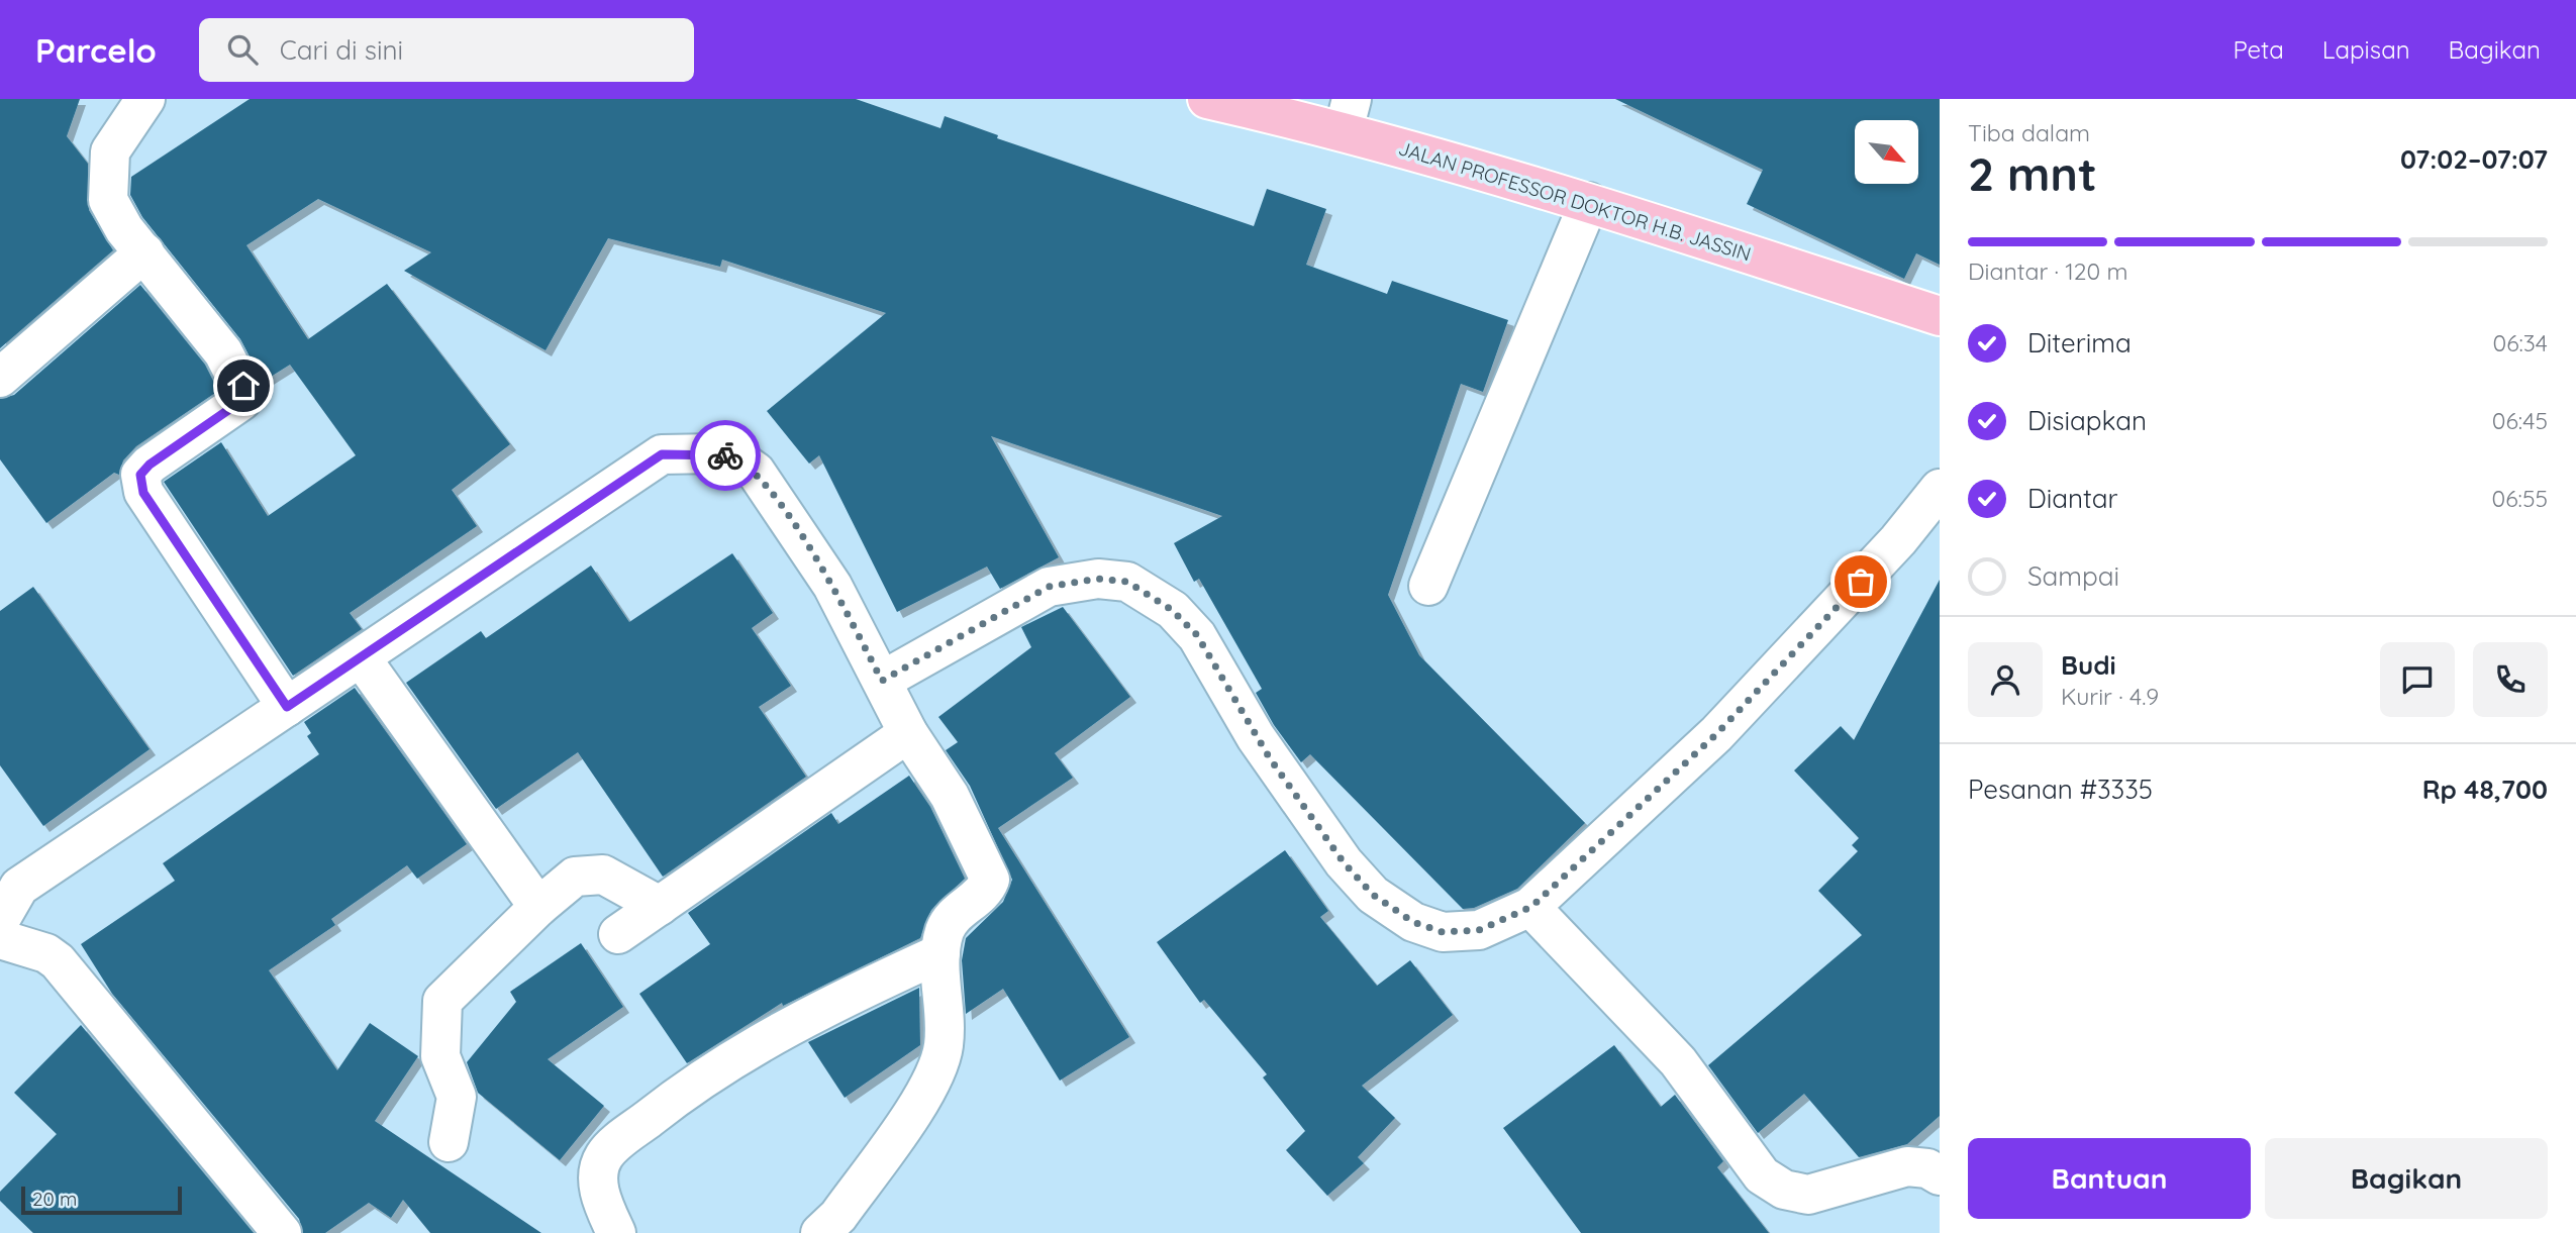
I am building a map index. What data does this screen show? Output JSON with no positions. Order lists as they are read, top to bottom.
{
  "streets": {
    "highway": ["JALAN PROFESSOR DOKTOR H.B. JASSIN"]
  },
  "scale_bar": "20 m",
  "north": "bottom right",
  "page": {
    "header": "Parcelo",
    "search": "Cari di sini",
    "nav": ["Peta", "Lapisan", "Bagikan"],
    "heading": ["2 mnt", "Tiba dalam", "07:02–07:07"],
    "panel": [
      "Budi",
      "Kurir · 4.9",
      "Pesanan #3335",
      "Rp 48,700"
    ],
    "bar": "Diantar · 120 m",
    "list": [
      ["Diterima", "06:34"],
      ["Disiapkan", "06:45"],
      ["Diantar", "06:55"],
      "Sampai"
    ],
    "buttons": ["Bantuan", "Bagikan"],
    "scale": "20 m"
  }
}
